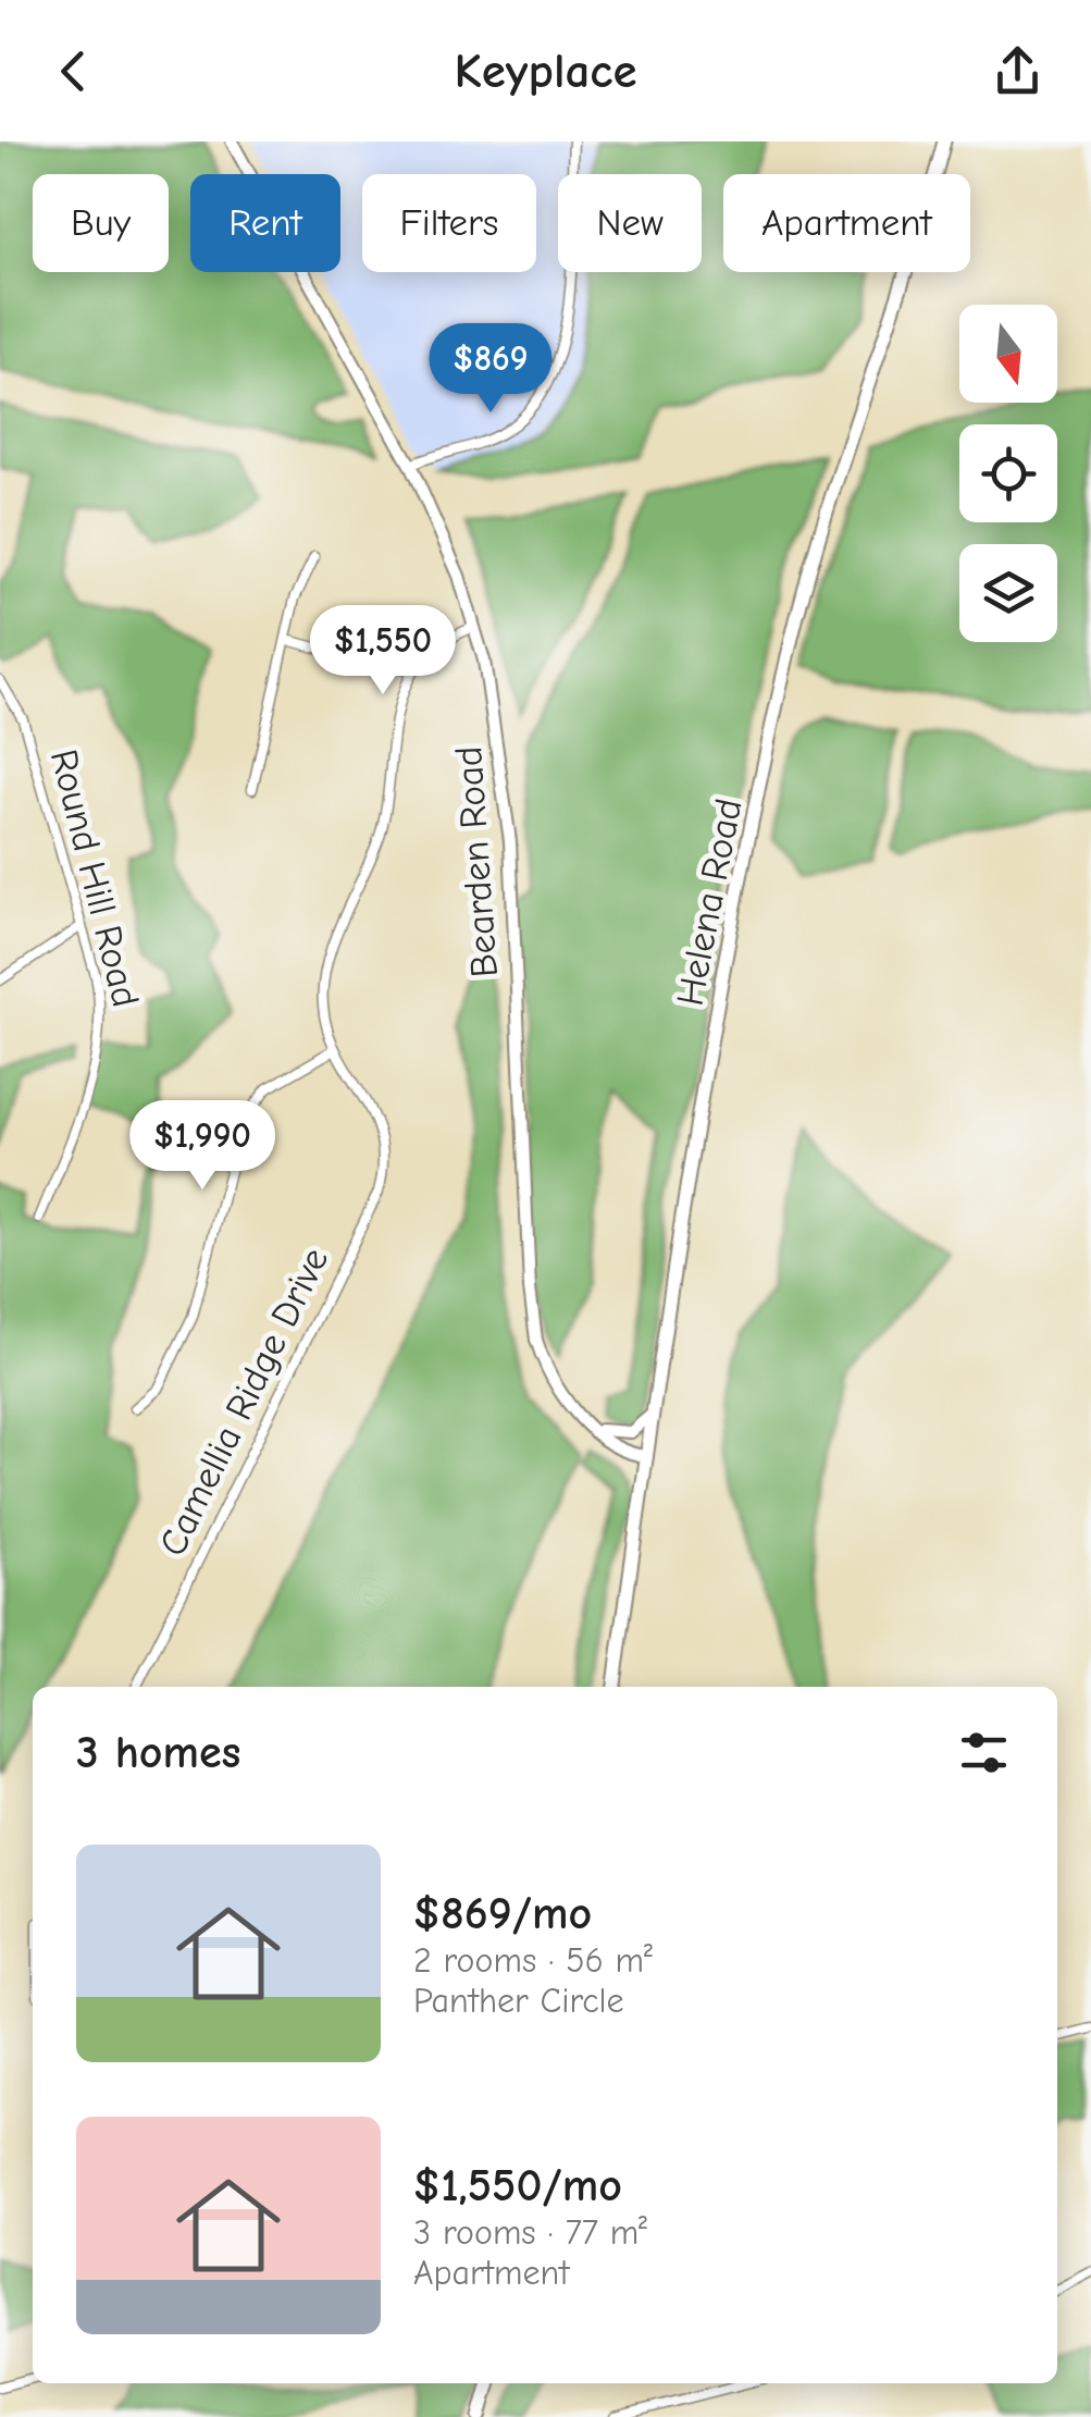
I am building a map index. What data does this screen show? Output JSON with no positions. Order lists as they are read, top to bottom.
{
  "streets": {
    "main road": ["Helena Road"],
    "street": ["Bearden Road", "Round Hill Road", "Camellia Ridge Drive"]
  },
  "crossings": [
    ["Bearden Road", "Helena Road"]
  ],
  "north": "bottom",
  "page": {
    "header": "Keyplace",
    "chip": [
      "Buy",
      "Rent",
      "Filters",
      "New",
      "Apartment"
    ],
    "price": ["$869", "$1,550", "$1,990"],
    "heading": "3 homes",
    "list": [
      {
        "name": "$869/mo",
        "note": "2 rooms · 56 m² · Panther Circle"
      },
      {
        "name": "$1,550/mo",
        "note": "3 rooms · 77 m² · Apartment"
      }
    ]
  }
}
